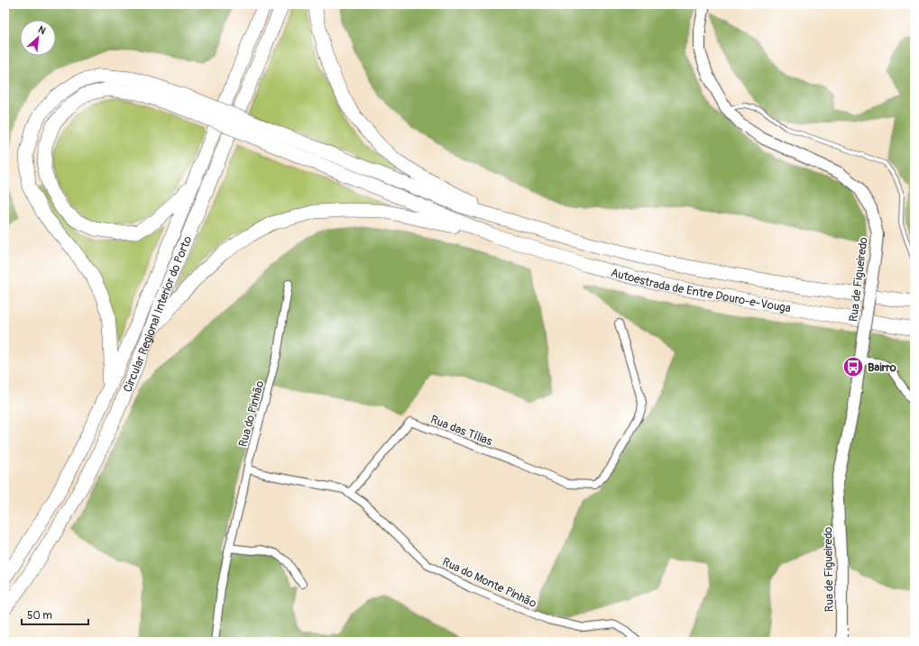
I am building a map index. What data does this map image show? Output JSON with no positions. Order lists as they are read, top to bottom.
{
  "streets": {
    "highway": ["Autoestrada de Entre Douro-e-Vouga", "Circular Regional Interior do Porto"],
    "street": [
      "Rua de Figueiredo",
      "Rua do Pinhão",
      "Rua das Tílias",
      "Rua do Monte Pinhão"
    ]
  },
  "crossings": [
    ["Rua do Pinhão", "Rua do Monte Pinhão"],
    ["Rua das Tílias", "Rua do Monte Pinhão"]
  ],
  "places": {
    "bus stop": ["Bairro"]
  },
  "scale_bar": "50 m",
  "north": "top right"
}
